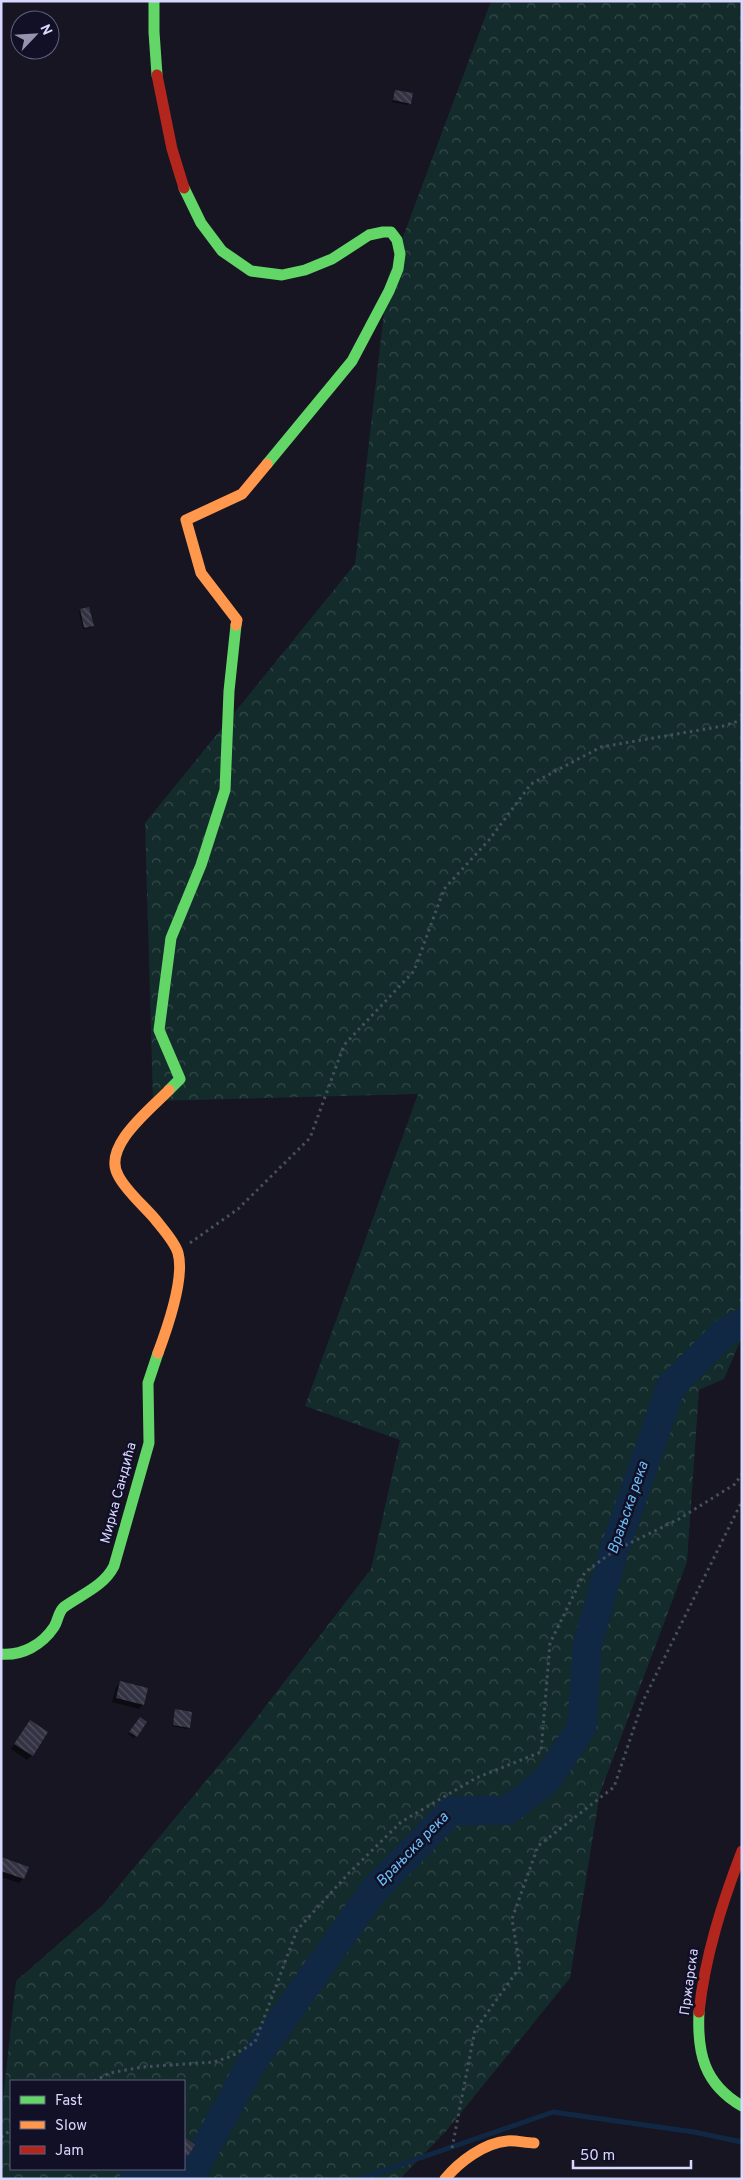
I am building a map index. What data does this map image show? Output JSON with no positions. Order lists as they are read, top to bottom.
{
  "streets": {
    "street": ["Мирка Сандића", "Пржарска"]
  },
  "water": ["Врањска река"],
  "legend": ["Fast", "Slow", "Jam"],
  "scale_bar": "50 m",
  "north": "top right"
}
